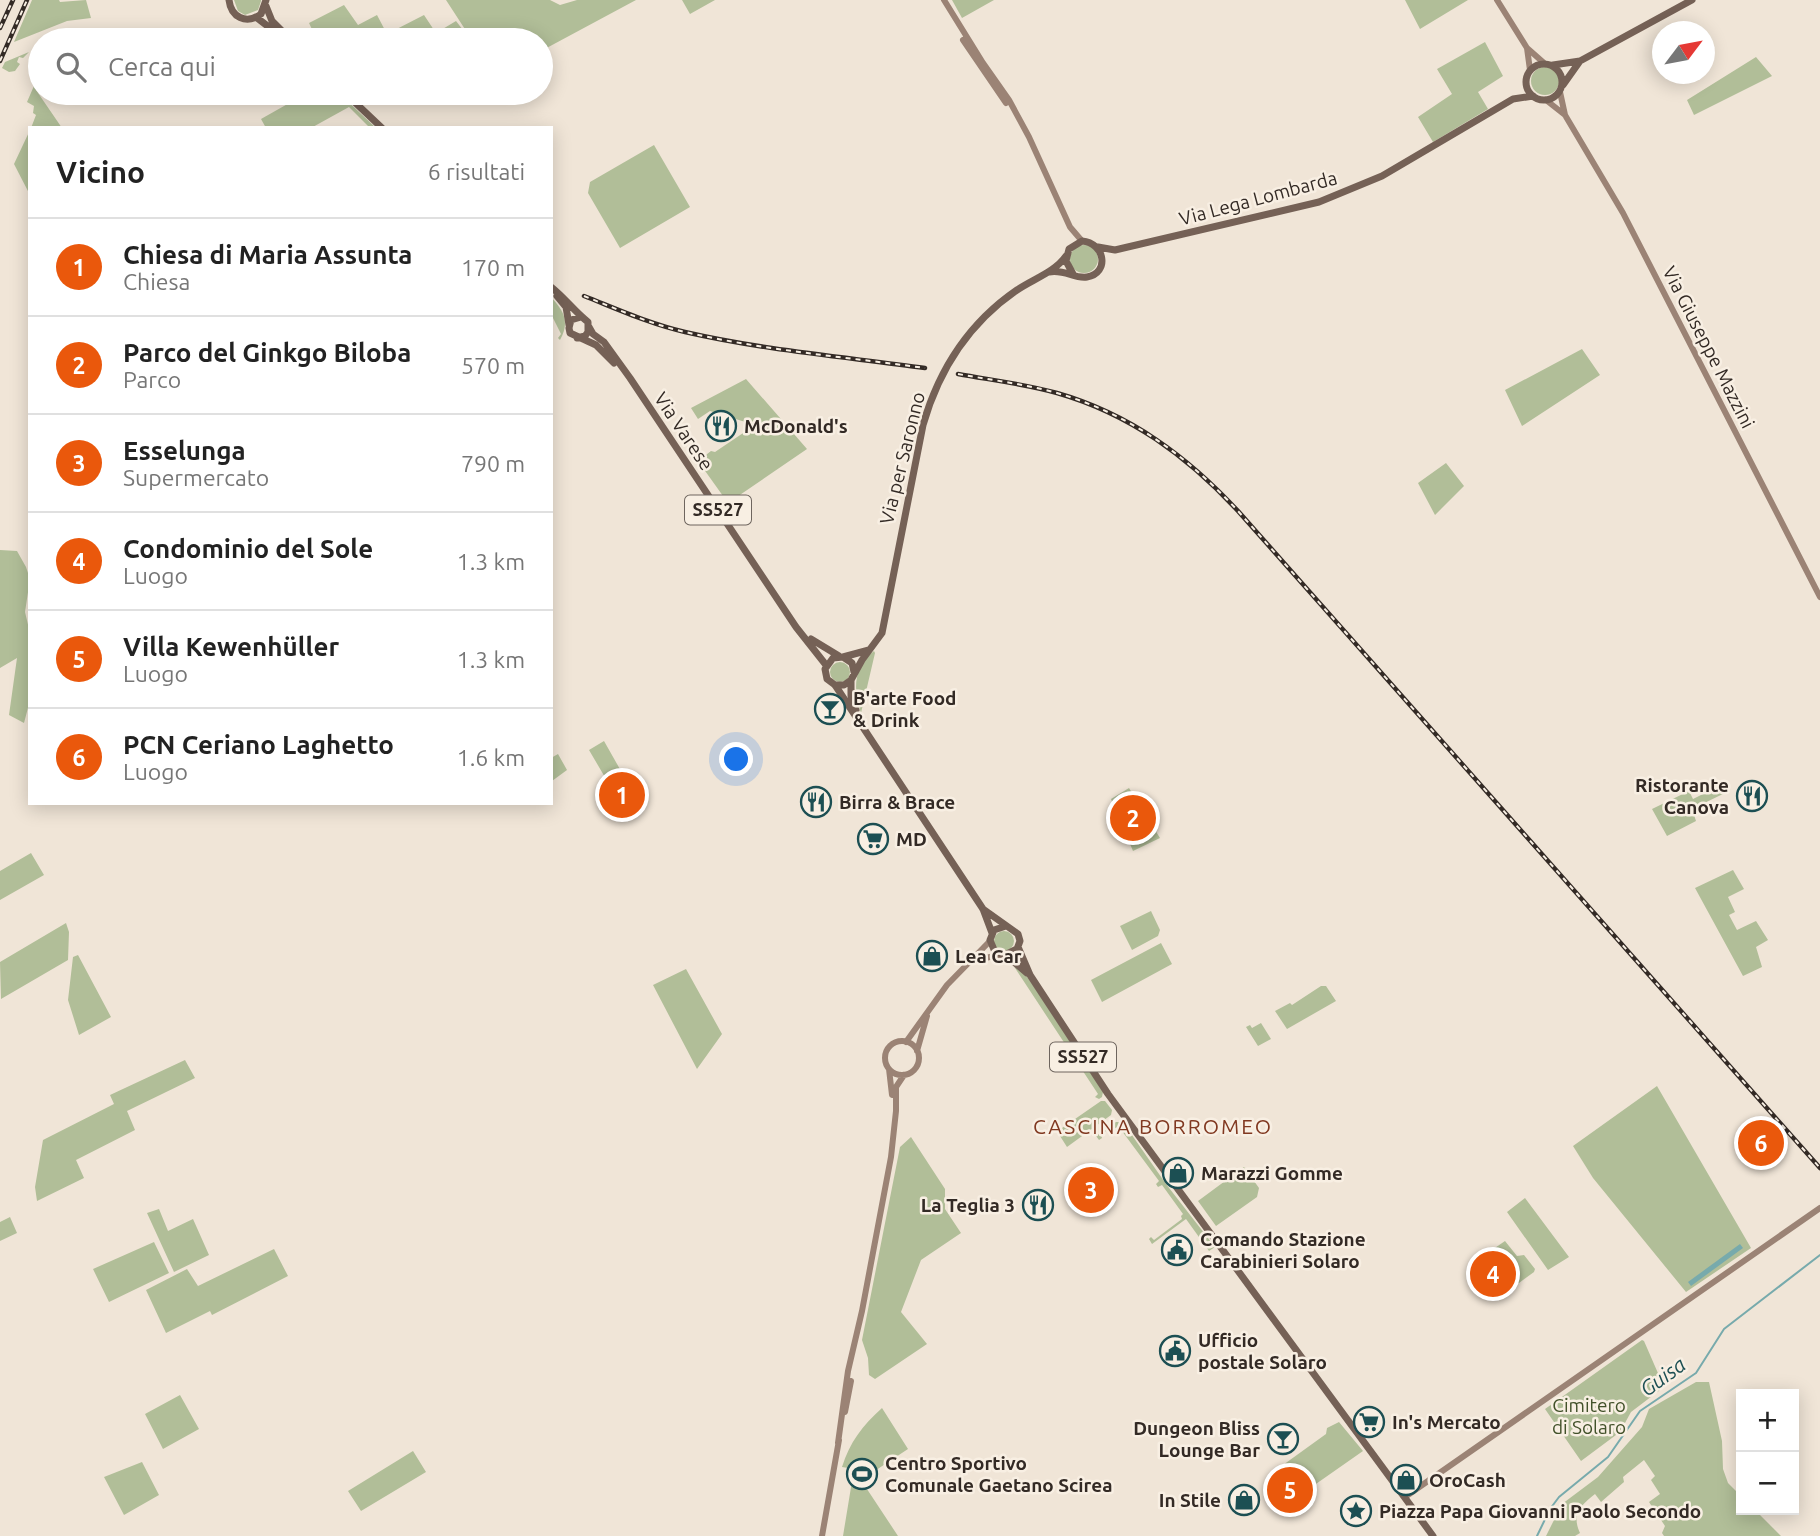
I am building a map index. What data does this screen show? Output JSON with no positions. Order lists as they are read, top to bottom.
{
  "streets": {
    "main road": [
      "Via Lega Lombarda",
      "Via Varese",
      "Via per Saronno",
      "SS527"
    ],
    "street": ["Via Giuseppe Mazzini"]
  },
  "crossings": [
    ["Via Lega Lombarda", "Via Giuseppe Mazzini"],
    ["Via Lega Lombarda", "Via per Saronno"],
    ["Via Varese", "Via per Saronno"],
    ["Via Varese", "SS527"],
    ["Via per Saronno", "SS527"]
  ],
  "districts": ["CASCINA BORROMEO"],
  "water": ["Guisa"],
  "parks": ["Cimitero di Solaro"],
  "places": {
    "restaurant": [
      "McDonald's",
      "Ristorante Canova",
      "Birra & Brace",
      "La Teglia 3"
    ],
    "bar": ["B'arte Food & Drink", "Dungeon Bliss Lounge Bar"],
    "supermarket": ["MD", "In's Mercato"],
    "shop": [
      "Lea Car",
      "Marazzi Gomme",
      "OroCash",
      "In Stile"
    ],
    "public building": ["Comando Stazione Carabinieri Solaro", "Ufficio postale Solaro"],
    "sports": ["Centro Sportivo Comunale Gaetano Scirea"],
    "place": ["Piazza Papa Giovanni Paolo Secondo"]
  },
  "north": "top right",
  "page": {
    "search": "Cerca qui",
    "heading": ["Vicino", "6 risultati"],
    "list": [
      {
        "mark": "1",
        "name": "Chiesa di Maria Assunta",
        "note": "Chiesa",
        "value": "170 m"
      },
      {
        "mark": "2",
        "name": "Parco del Ginkgo Biloba",
        "note": "Parco",
        "value": "570 m"
      },
      {
        "mark": "3",
        "name": "Esselunga",
        "note": "Supermercato",
        "value": "790 m"
      },
      {
        "mark": "4",
        "name": "Condominio del Sole",
        "note": "Luogo",
        "value": "1.3 km"
      },
      {
        "mark": "5",
        "name": "Villa Kewenhüller",
        "note": "Luogo",
        "value": "1.3 km"
      },
      {
        "mark": "6",
        "name": "PCN Ceriano Laghetto",
        "note": "Luogo",
        "value": "1.6 km"
      }
    ],
    "pins": [
      "1",
      "2",
      "6",
      "3",
      "4",
      "5"
    ],
    "map_buttons": ["+", "−"]
  }
}
